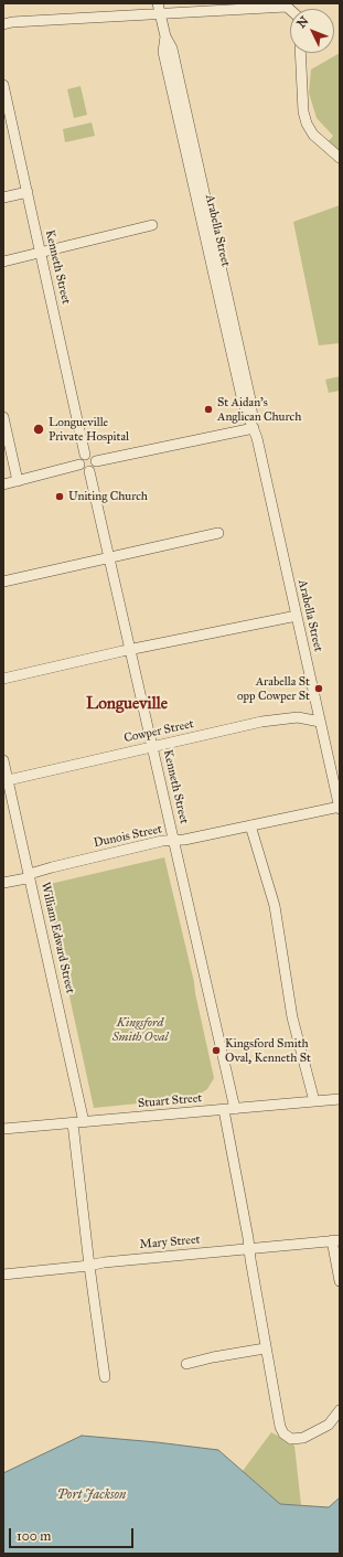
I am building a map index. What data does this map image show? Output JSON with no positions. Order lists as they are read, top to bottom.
{
  "streets": {
    "street": [
      "Arabella Street",
      "Kenneth Street",
      "Cowper Street",
      "Dunois Street",
      "William Edward Street",
      "Stuart Street",
      "Mary Street"
    ]
  },
  "crossings": [
    ["Arabella Street", "Cowper Street"],
    ["Arabella Street", "Dunois Street"],
    ["Kenneth Street", "Cowper Street"],
    ["Kenneth Street", "Dunois Street"],
    ["Kenneth Street", "Stuart Street"],
    ["Cowper Street", "William Edward Street"],
    ["Dunois Street", "William Edward Street"],
    ["William Edward Street", "Stuart Street"]
  ],
  "districts": ["Longueville"],
  "water": ["Port Jackson"],
  "parks": ["Kingsford Smith Oval"],
  "places": [
    "St Aidan's Anglican Church",
    "Longueville Private Hospital",
    "Uniting Church",
    "Arabella St opp Cowper St",
    "Kingsford Smith Oval, Kenneth St"
  ],
  "scale_bar": "100 m",
  "north": "top left"
}
